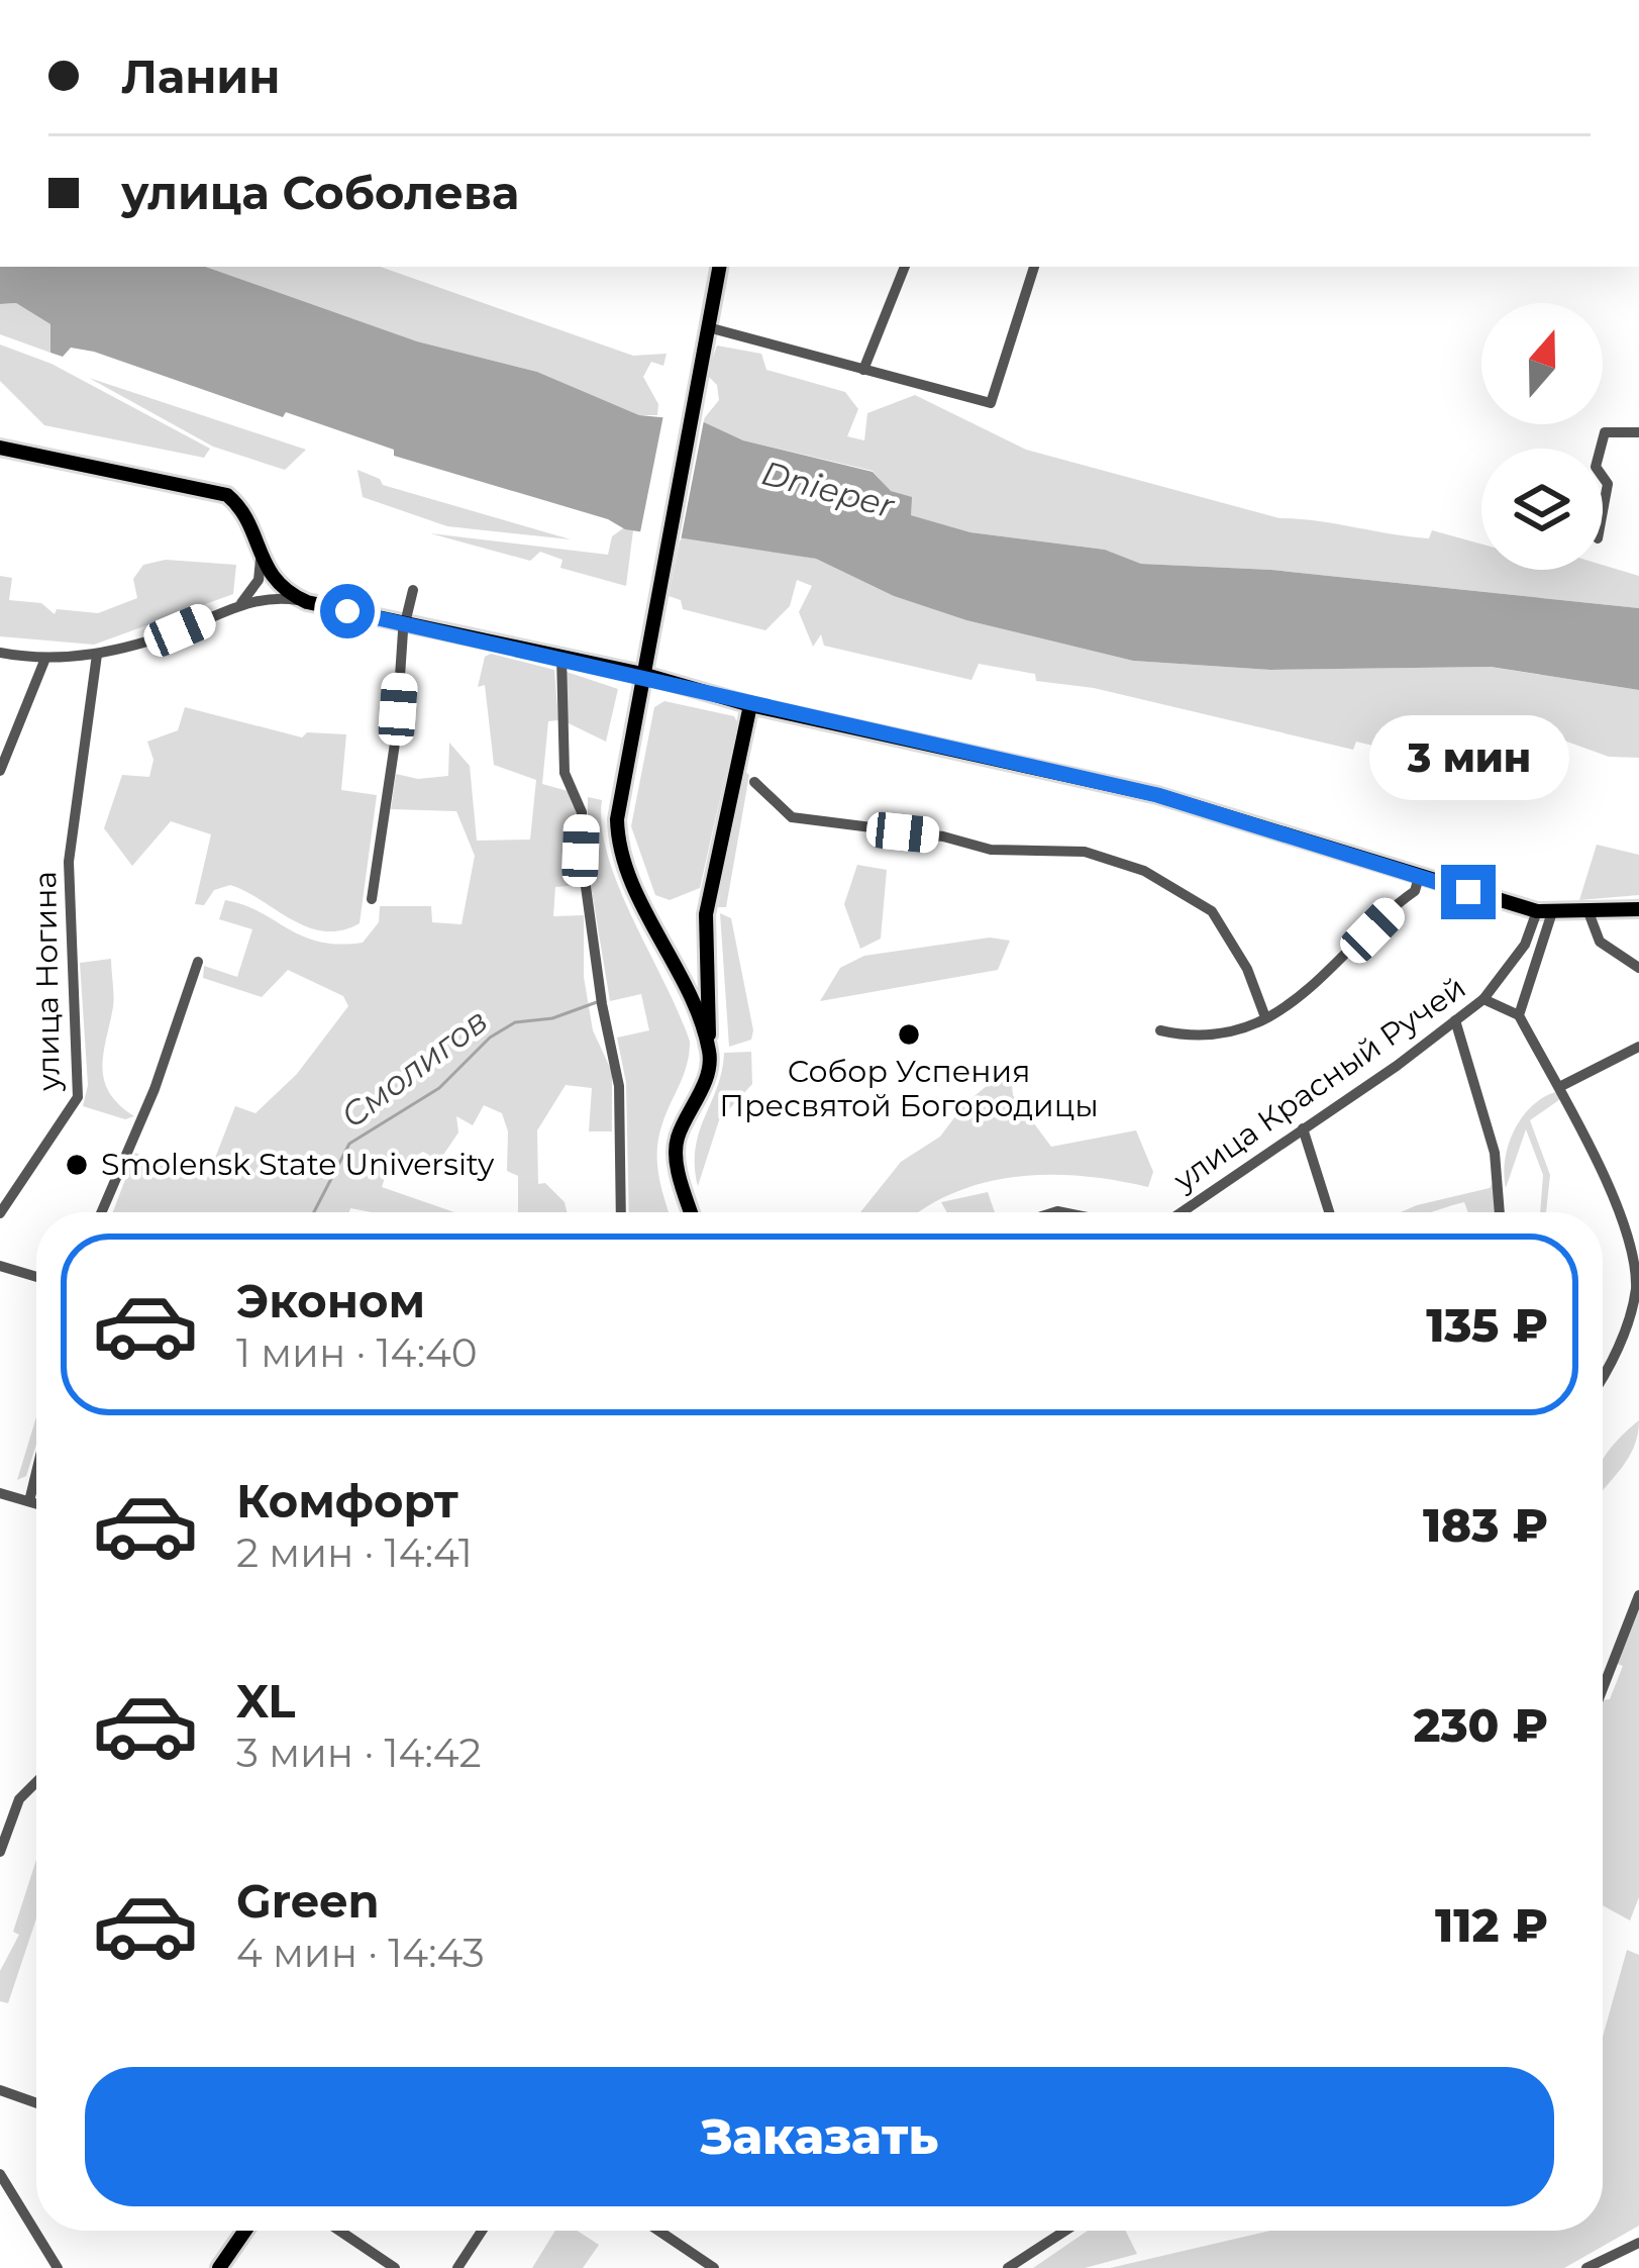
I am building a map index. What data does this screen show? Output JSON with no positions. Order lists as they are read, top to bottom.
{
  "streets": {
    "street": ["улица Ногина", "улица Красный Ручей"]
  },
  "water": ["Dnieper", "Смолигов"],
  "places": ["Собор Успения Пресвятой Богородицы", "Smolensk State University"],
  "north": "top",
  "page": {
    "banner": ["Ланин", "улица Соболева"],
    "bubble": "3 мин",
    "list": [
      {
        "name": "Эконом",
        "note": "1 мин · 14:40",
        "value": "135 ₽"
      },
      {
        "name": "Комфорт",
        "note": "2 мин · 14:41",
        "value": "183 ₽"
      },
      {
        "name": "XL",
        "note": "3 мин · 14:42",
        "value": "230 ₽"
      },
      {
        "name": "Green",
        "note": "4 мин · 14:43",
        "value": "112 ₽"
      }
    ],
    "buttons": "Заказать"
  }
}
